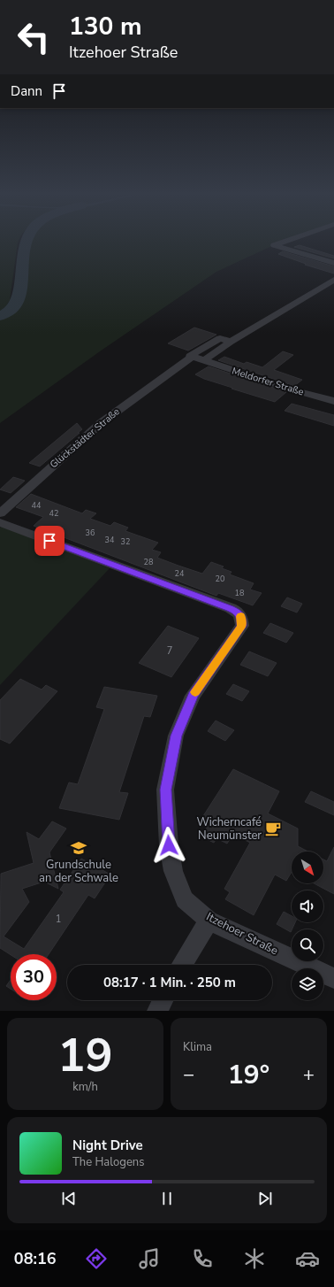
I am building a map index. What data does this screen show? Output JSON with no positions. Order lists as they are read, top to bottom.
{
  "streets": {
    "street": ["Meldorfer Straße", "Glückstädter Straße", "Itzehoer Straße"]
  },
  "places": {
    "cafe": ["Wicherncafé Neumünster"],
    "school or university": ["Grundschule an der Schwale"]
  },
  "house_numbers": [
    "44",
    "42",
    "36",
    "34",
    "32",
    "28",
    "24",
    "20",
    "18",
    "7",
    "1"
  ],
  "north": "bottom right",
  "page": {
    "turn": ["130 m", "Itzehoer Straße"],
    "then": "Dann",
    "limit": "30",
    "trip": "08:17 · 1 Min. · 250 m",
    "tile": [
      ["19", "km/h"],
      "Klima"
    ],
    "heat": ["−", "19°", "+"],
    "song": ["Night Drive", "The Halogens"],
    "tabs": "08:16"
  }
}
